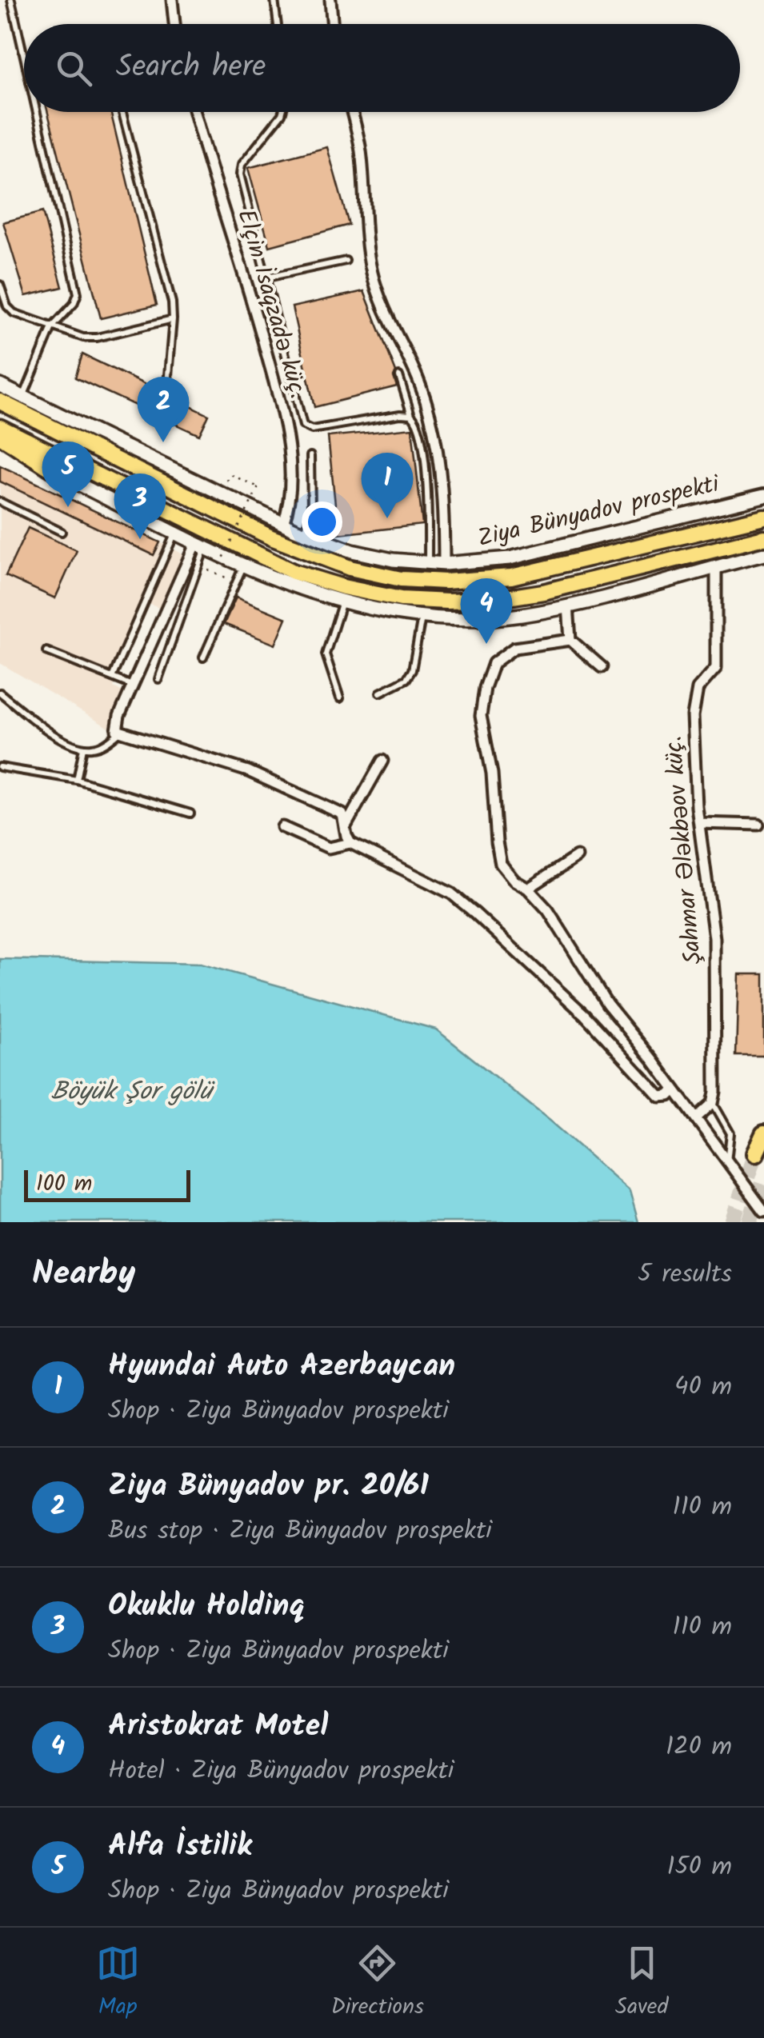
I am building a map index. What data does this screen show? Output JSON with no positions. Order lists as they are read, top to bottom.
{
  "streets": {
    "main road": ["Ziya Bünyadov prospekti"],
    "street": ["Elçin İsaqzadə küç.", "Şahmar Ələkbəov küç."]
  },
  "crossings": [
    ["Elçin İsaqzadə küç.", "Ziya Bünyadov prospekti"]
  ],
  "water": ["Böyük Şor gölü"],
  "scale_bar": "100 m",
  "page": {
    "search": "Search here",
    "pins": [
      "2",
      "5",
      "1",
      "3",
      "4"
    ],
    "scale": "100 m",
    "heading": ["Nearby", "5 results"],
    "list": [
      {
        "mark": "1",
        "name": "Hyundai Auto Azerbaycan",
        "note": "Shop · Ziya Bünyadov prospekti",
        "value": "40 m"
      },
      {
        "mark": "2",
        "name": "Ziya Bünyadov pr. 20/61",
        "note": "Bus stop · Ziya Bünyadov prospekti",
        "value": "110 m"
      },
      {
        "mark": "3",
        "name": "Okuklu Holdinq",
        "note": "Shop · Ziya Bünyadov prospekti",
        "value": "110 m"
      },
      {
        "mark": "4",
        "name": "Aristokrat Motel",
        "note": "Hotel · Ziya Bünyadov prospekti",
        "value": "120 m"
      },
      {
        "mark": "5",
        "name": "Alfa İstilik",
        "note": "Shop · Ziya Bünyadov prospekti",
        "value": "150 m"
      }
    ],
    "nav": ["Map", "Directions", "Saved"]
  }
}
